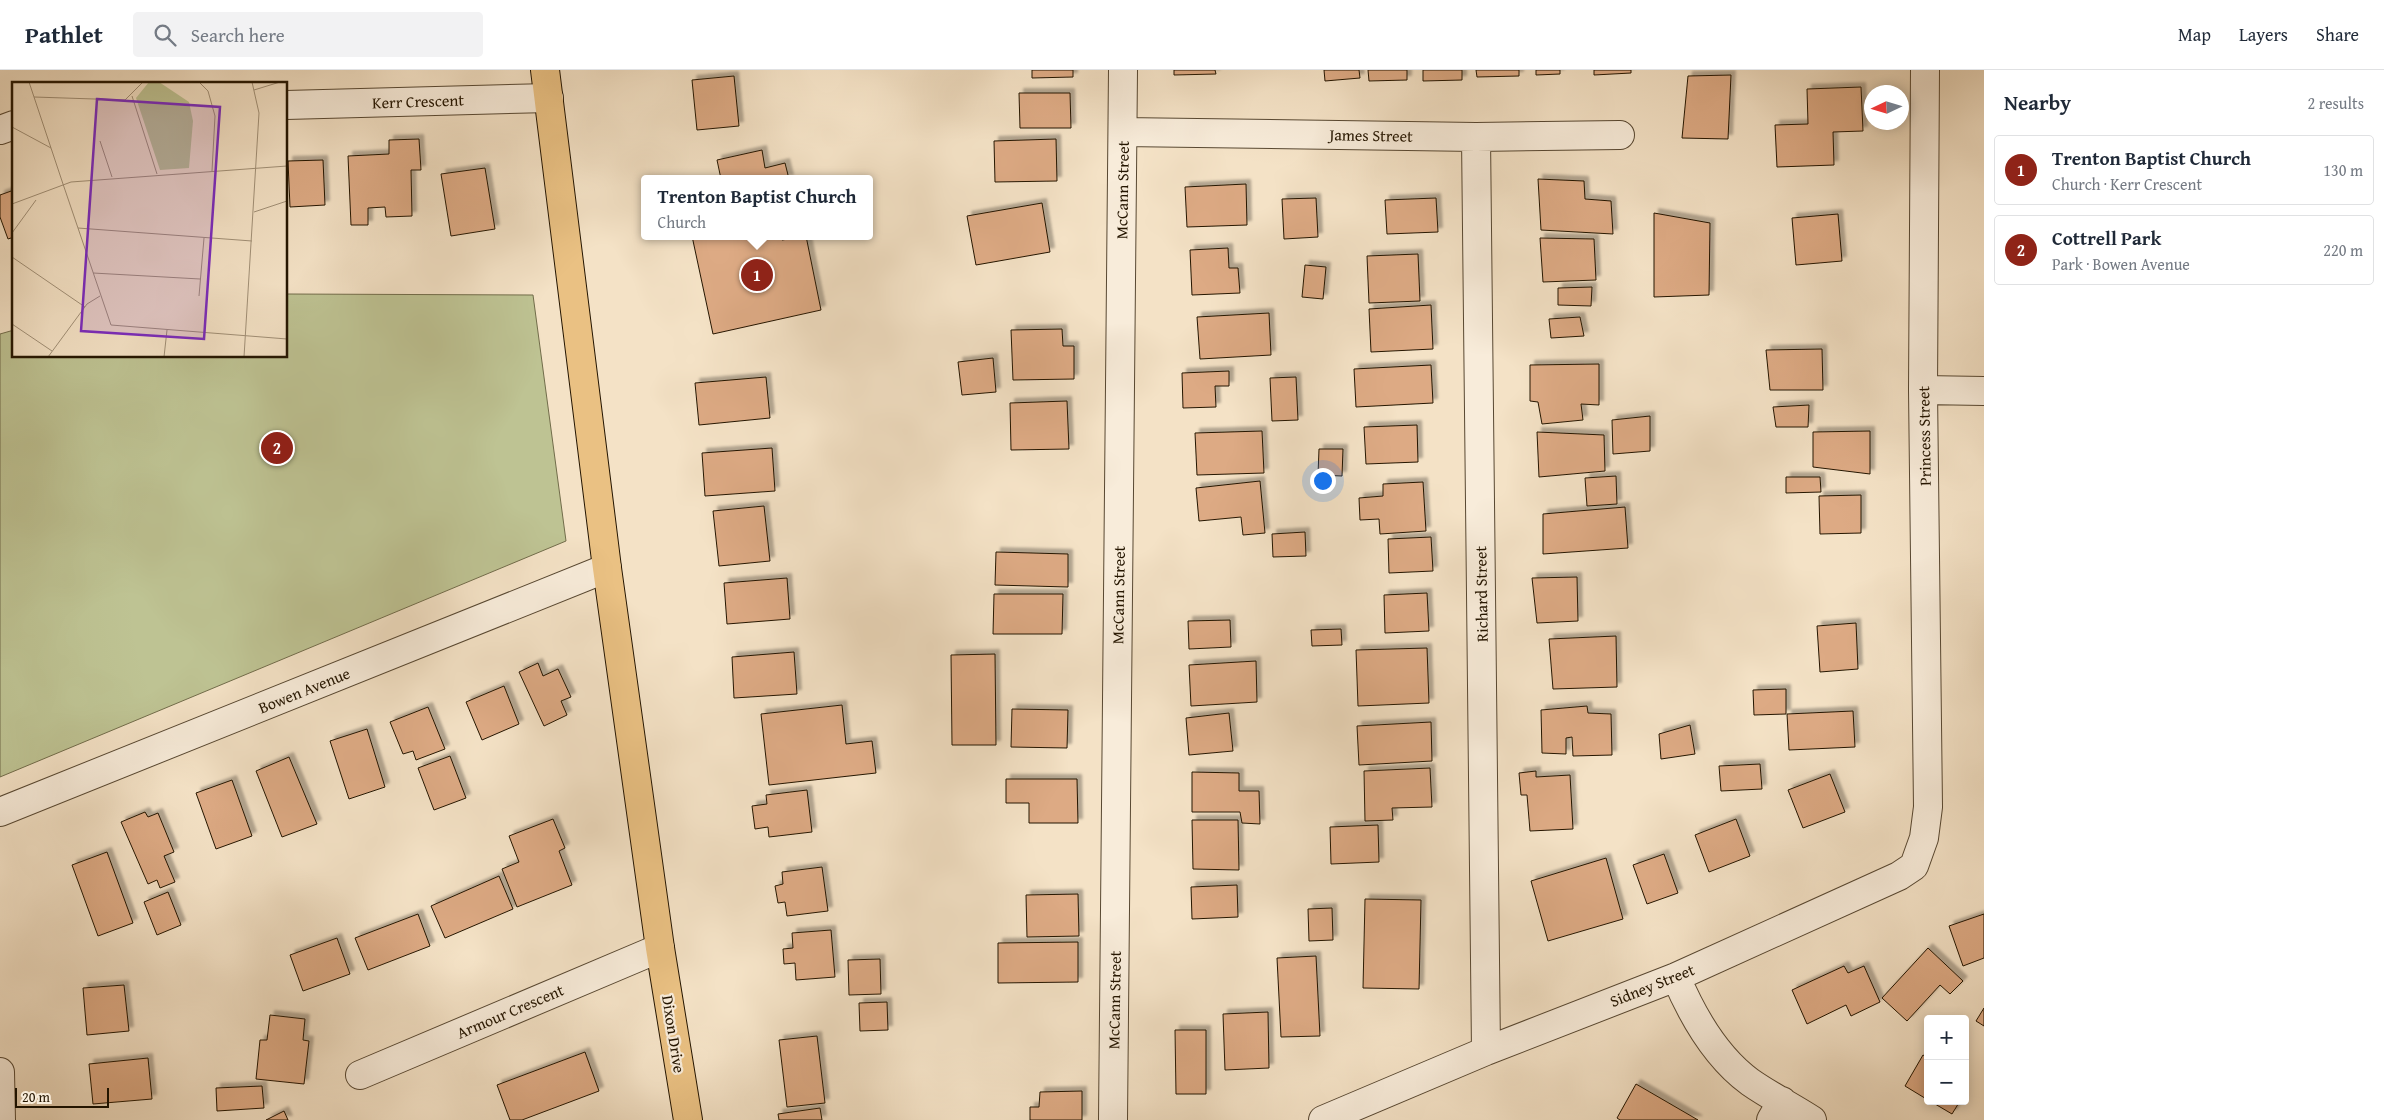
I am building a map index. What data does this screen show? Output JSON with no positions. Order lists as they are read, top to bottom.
{
  "streets": {
    "main road": ["Dixon Drive"],
    "street": [
      "Kerr Crescent",
      "James Street",
      "McCann Street",
      "Princess Street",
      "Richard Street",
      "Bowen Avenue",
      "Sidney Street",
      "Armour Crescent"
    ]
  },
  "crossings": [
    ["Kerr Crescent", "Dixon Drive"],
    ["James Street", "McCann Street"],
    ["James Street", "Richard Street"],
    ["Princess Street", "Sidney Street"],
    ["Richard Street", "Sidney Street"],
    ["Bowen Avenue", "Dixon Drive"],
    ["Armour Crescent", "Dixon Drive"]
  ],
  "scale_bar": "20 m",
  "north": "left",
  "page": {
    "header": "Pathlet",
    "search": "Search here",
    "nav": ["Map", "Layers", "Share"],
    "heading": ["Nearby", "2 results"],
    "list": [
      {
        "mark": "1",
        "name": "Trenton Baptist Church",
        "note": "Church · Kerr Crescent",
        "value": "130 m"
      },
      {
        "mark": "2",
        "name": "Cottrell Park",
        "note": "Park · Bowen Avenue",
        "value": "220 m"
      }
    ],
    "popup": ["Trenton Baptist Church", "Church"],
    "pins": ["1", "2"],
    "map_buttons": ["+", "−"],
    "scale": "20 m"
  }
}
